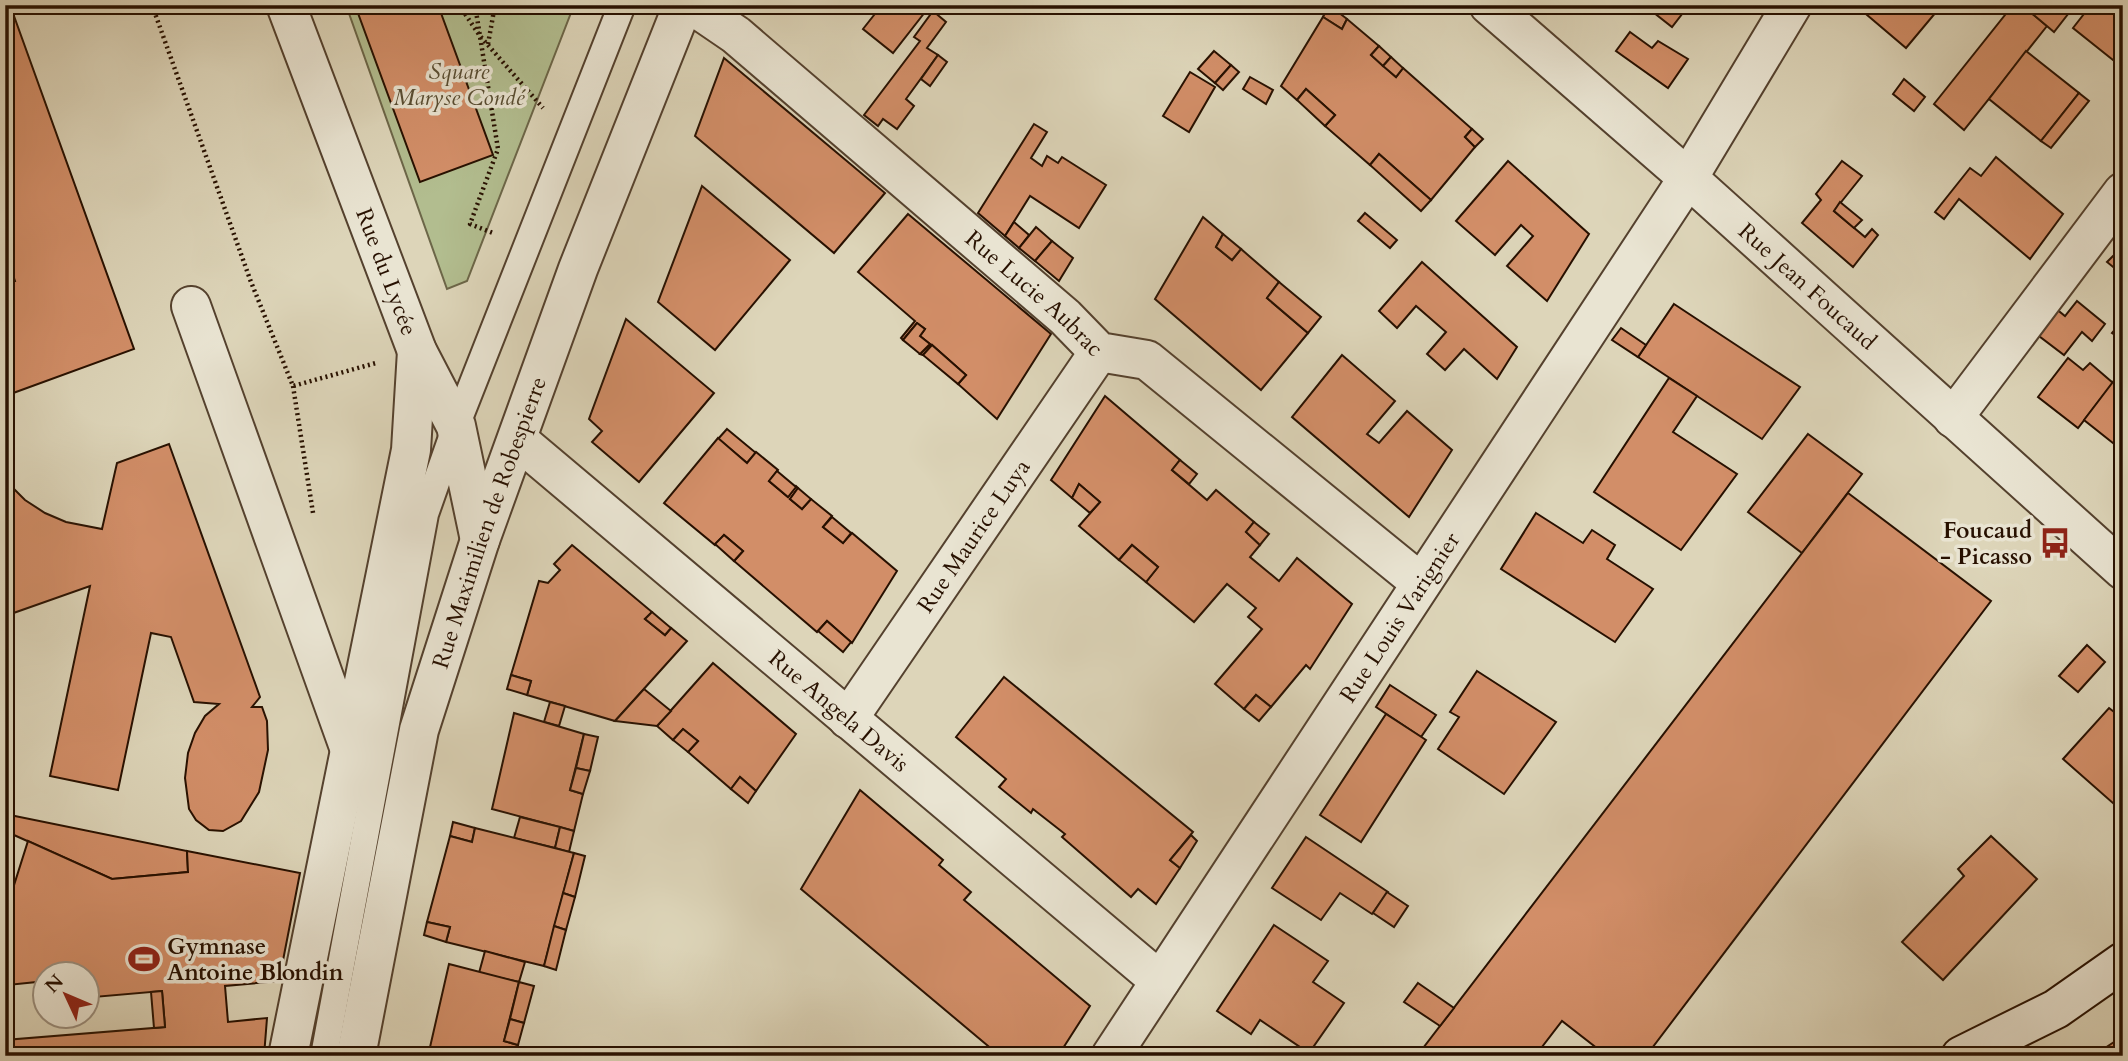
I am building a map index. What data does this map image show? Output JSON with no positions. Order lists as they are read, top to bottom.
{
  "streets": {
    "street": [
      "Rue du Lycée",
      "Rue Jean Foucaud",
      "Rue Lucie Aubrac",
      "Rue Maximilien de Robespierre",
      "Rue Maurice Luya",
      "Rue Louis Varignier",
      "Rue Angela Davis"
    ]
  },
  "crossings": [
    ["Rue du Lycée", "Rue Maximilien de Robespierre"],
    ["Rue Jean Foucaud", "Rue Louis Varignier"],
    ["Rue Lucie Aubrac", "Rue Maurice Luya"],
    ["Rue Lucie Aubrac", "Rue Louis Varignier"],
    ["Rue Maximilien de Robespierre", "Rue Angela Davis"],
    ["Rue Maurice Luya", "Rue Angela Davis"],
    ["Rue Louis Varignier", "Rue Angela Davis"]
  ],
  "parks": ["Square Maryse Condé"],
  "places": {
    "bus stop": ["Foucaud - Picasso"],
    "sports": ["Gymnase Antoine Blondin"]
  },
  "north": "top left"
}
